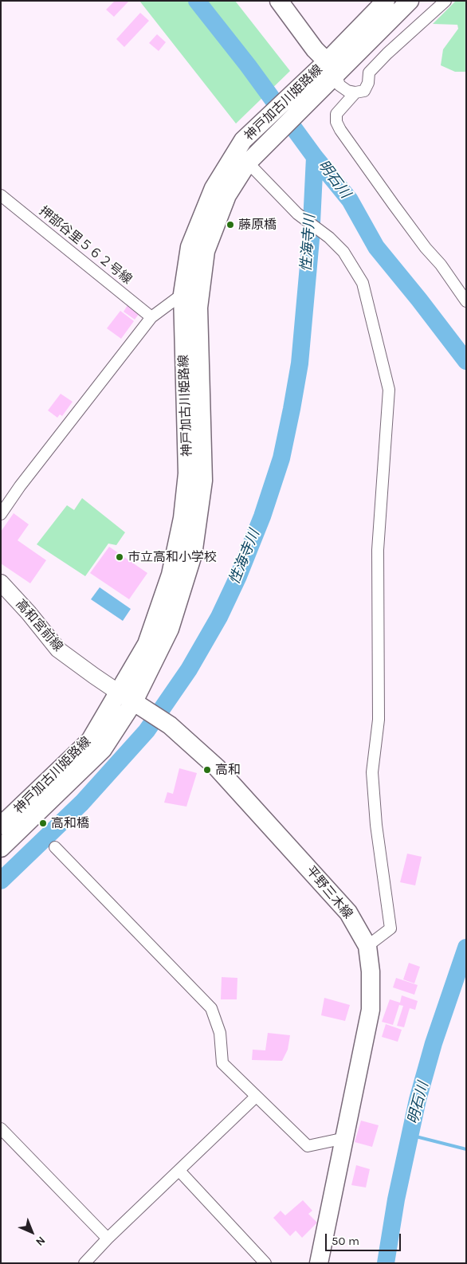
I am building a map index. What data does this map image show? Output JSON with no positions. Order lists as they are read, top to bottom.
{
  "streets": {
    "main road": ["神戸加古川姫路線", "平野三木線"],
    "street": ["押部谷里５６２号線", "高和宮前線"]
  },
  "crossings": [
    ["神戸加古川姫路線", "高和宮前線"],
    ["神戸加古川姫路線", "平野三木線"],
    ["高和宮前線", "平野三木線"]
  ],
  "water": ["明石川", "性海寺川"],
  "places": [
    "藤原橋",
    "市立高和小学校",
    "高和",
    "高和橋"
  ],
  "scale_bar": "50 m",
  "north": "bottom right"
}
